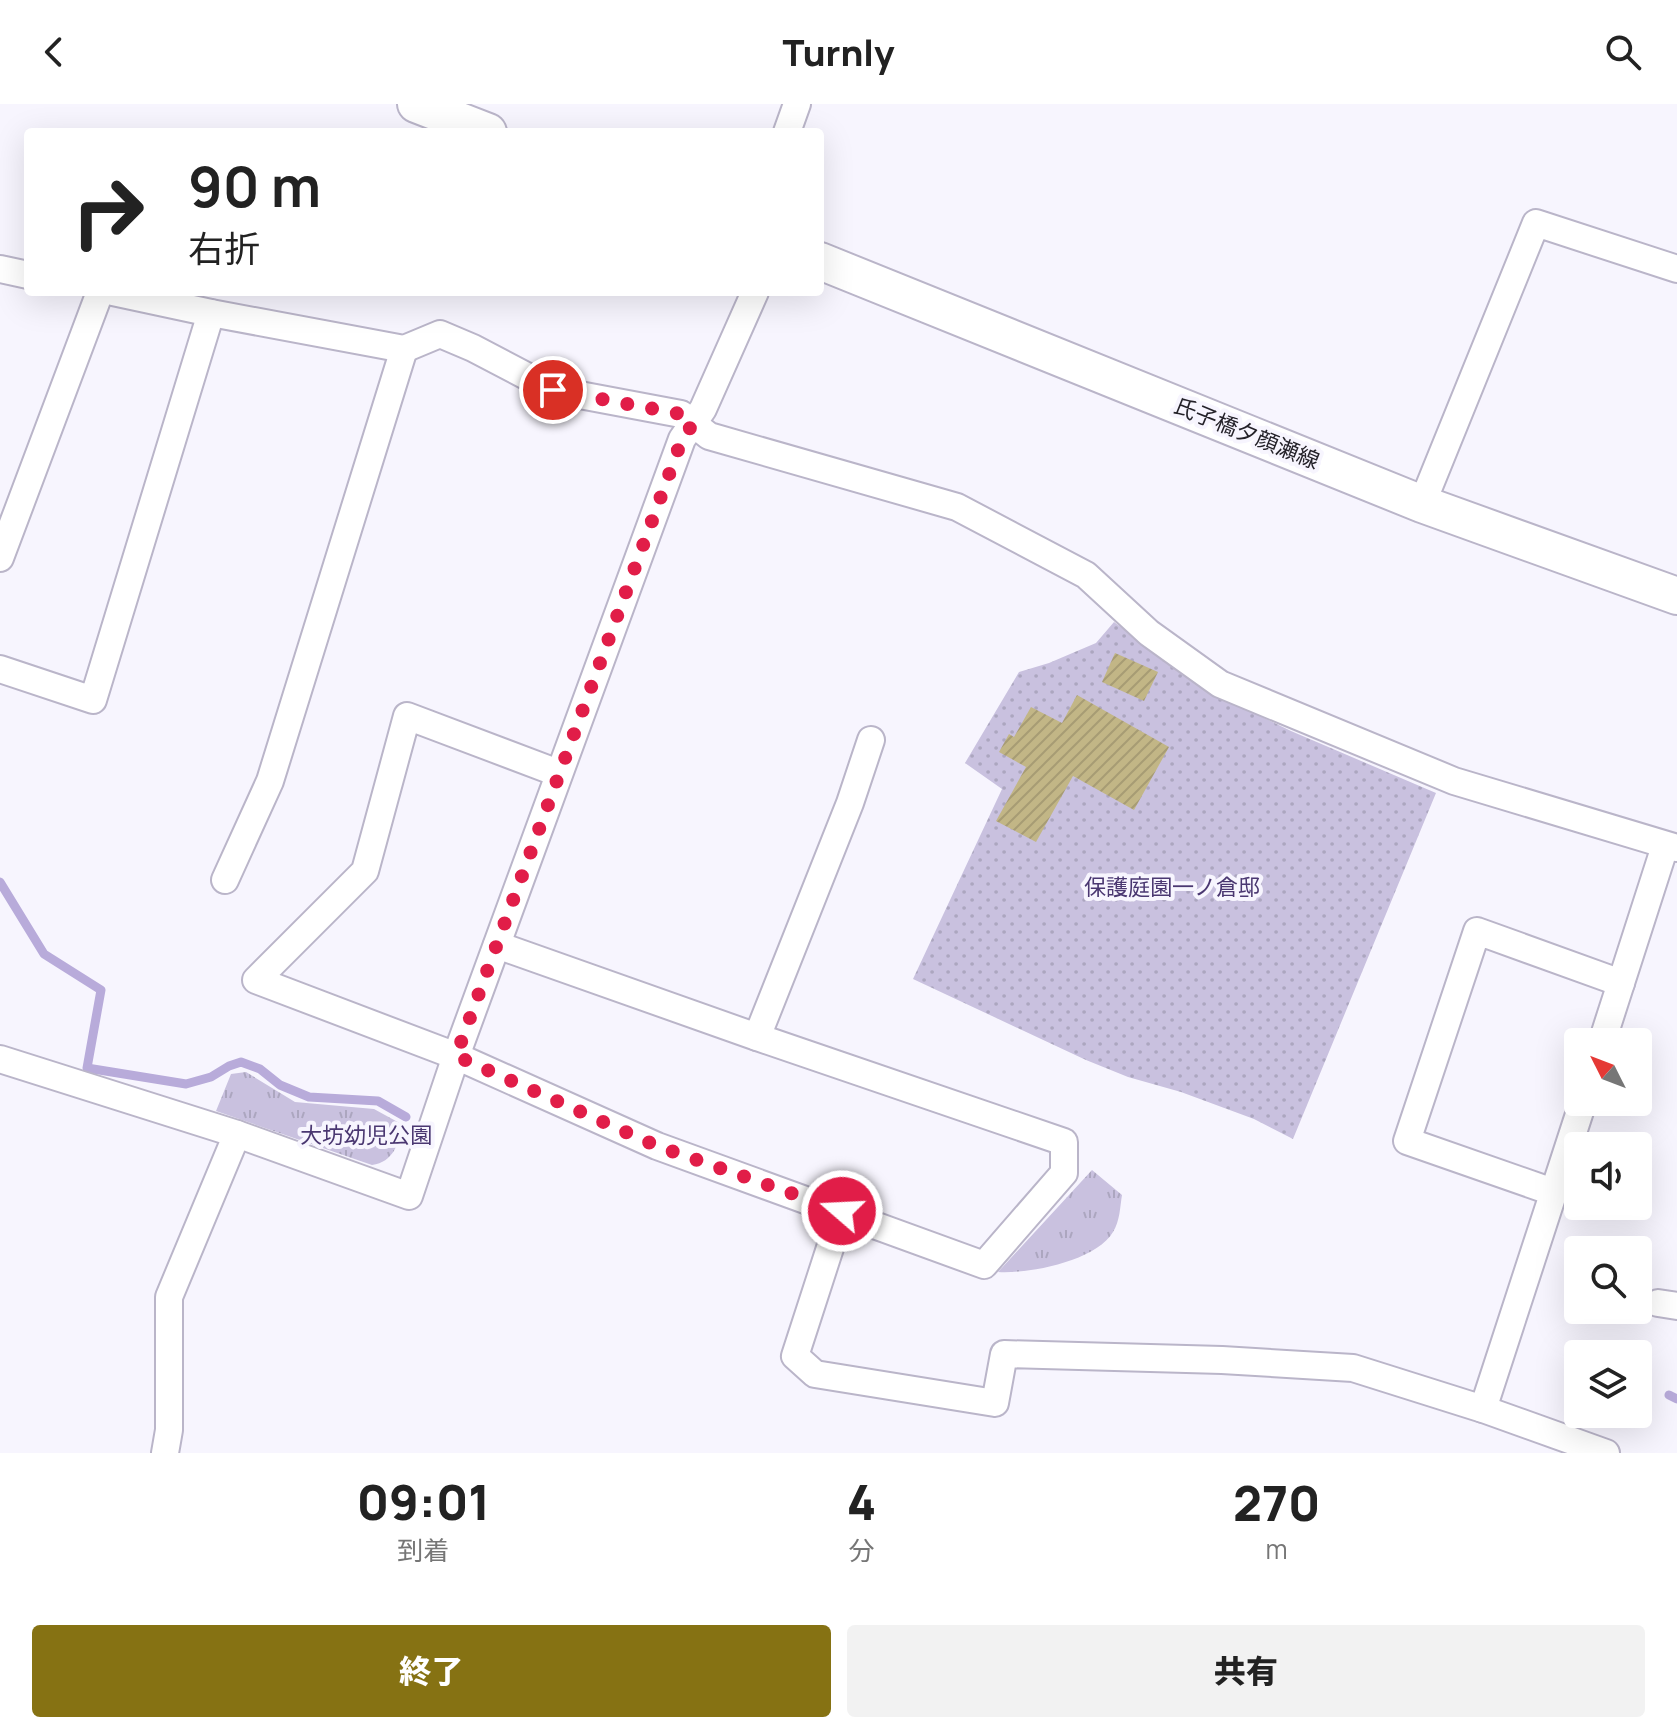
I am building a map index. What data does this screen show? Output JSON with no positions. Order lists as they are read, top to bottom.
{
  "streets": {
    "main road": ["氏子橋夕顔瀬線"]
  },
  "parks": ["保護庭園一ノ倉邸", "大坊幼児公園"],
  "north": "top left",
  "page": {
    "header": "Turnly",
    "turn": ["90 m", "右折"],
    "eta": [
      "09:01",
      "到着",
      "4",
      "分",
      "270",
      "m"
    ],
    "buttons": ["終了", "共有"]
  }
}
